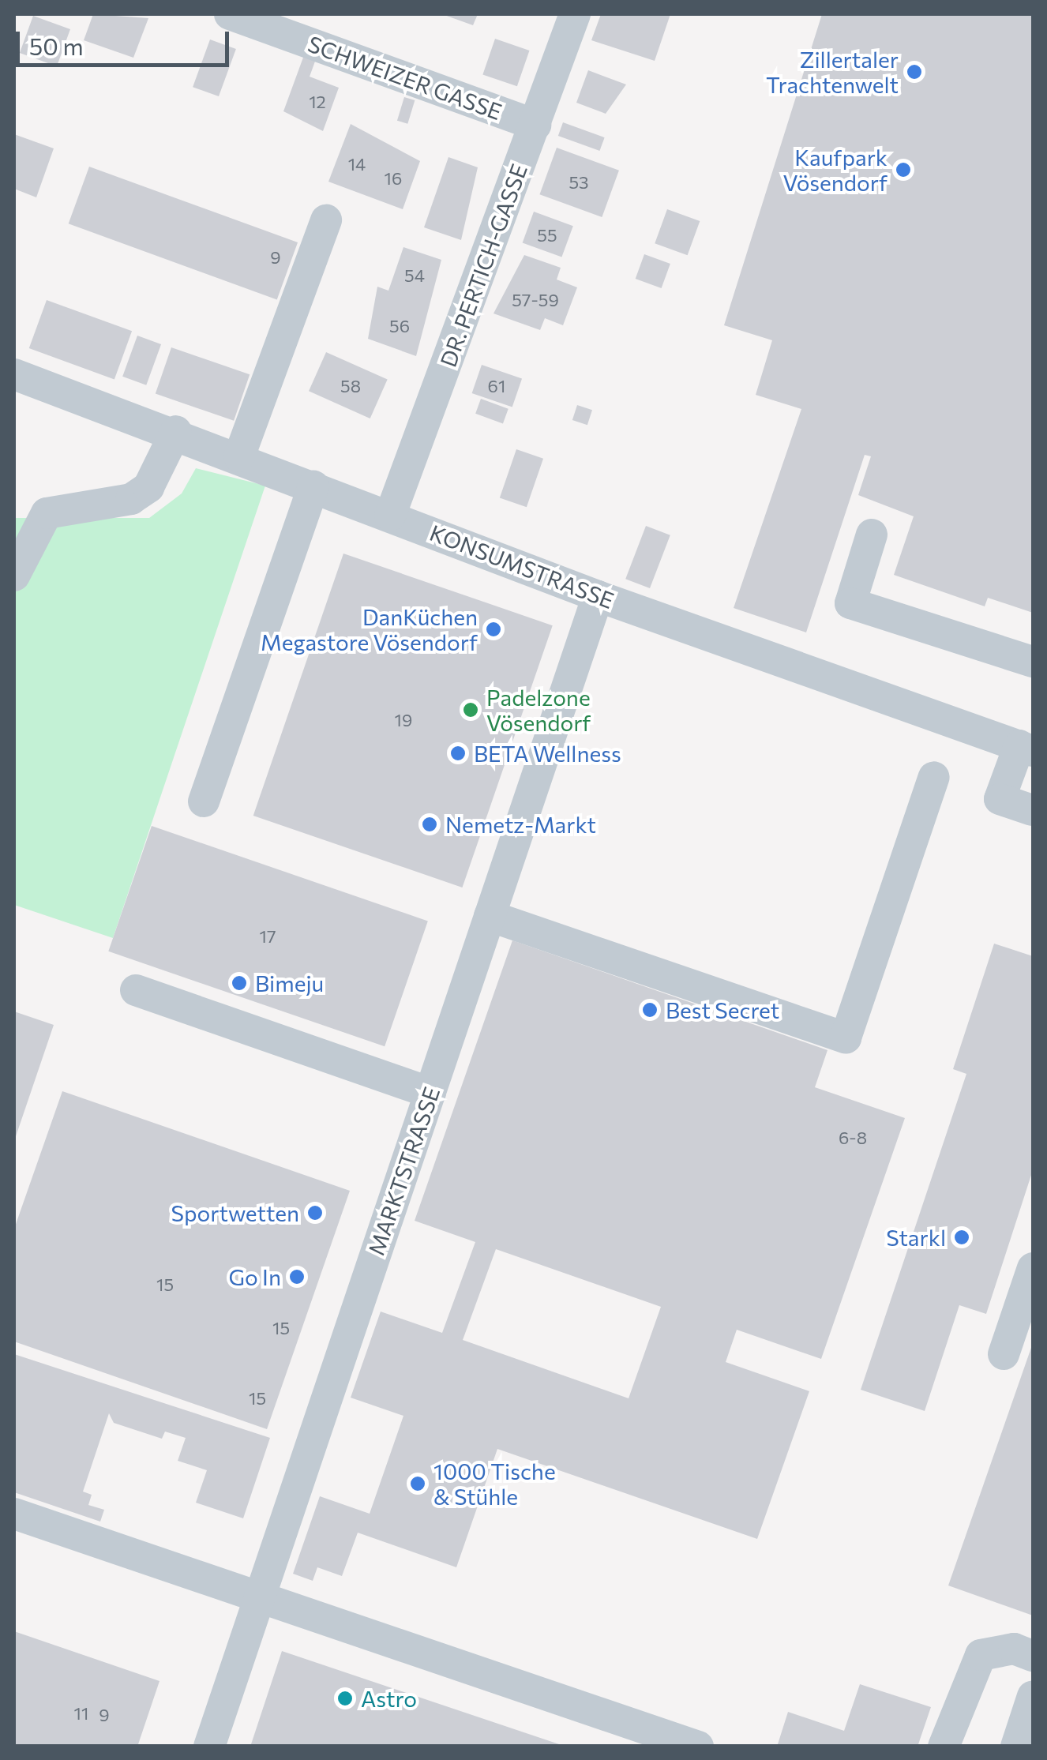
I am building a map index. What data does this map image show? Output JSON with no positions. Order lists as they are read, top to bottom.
{
  "streets": {
    "street": [
      "SCHWEIZER GASSE",
      "DR. PERTICH-GASSE",
      "KONSUMSTRASSE",
      "MARKTSTRASSE"
    ]
  },
  "crossings": [
    ["SCHWEIZER GASSE", "DR. PERTICH-GASSE"],
    ["DR. PERTICH-GASSE", "KONSUMSTRASSE"],
    ["KONSUMSTRASSE", "MARKTSTRASSE"]
  ],
  "places": [
    "Zillertaler Trachtenwelt",
    "Kaufpark Vösendorf",
    "DanKüchen Megastore Vösendorf",
    "Padelzone Vösendorf",
    "BETA Wellness",
    "Nemetz-Markt",
    "Bimeju",
    "Best Secret",
    "Sportwetten",
    "Starkl",
    "Go In",
    "1000 Tische & Stühle",
    "Astro"
  ],
  "house_numbers": [
    "12",
    "14",
    "16",
    "53",
    "55",
    "9",
    "54",
    "57-59",
    "56",
    "58",
    "61",
    "19",
    "17",
    "6-8",
    "15",
    "15",
    "15",
    "11",
    "9"
  ],
  "scale_bar": "50 m"
}
